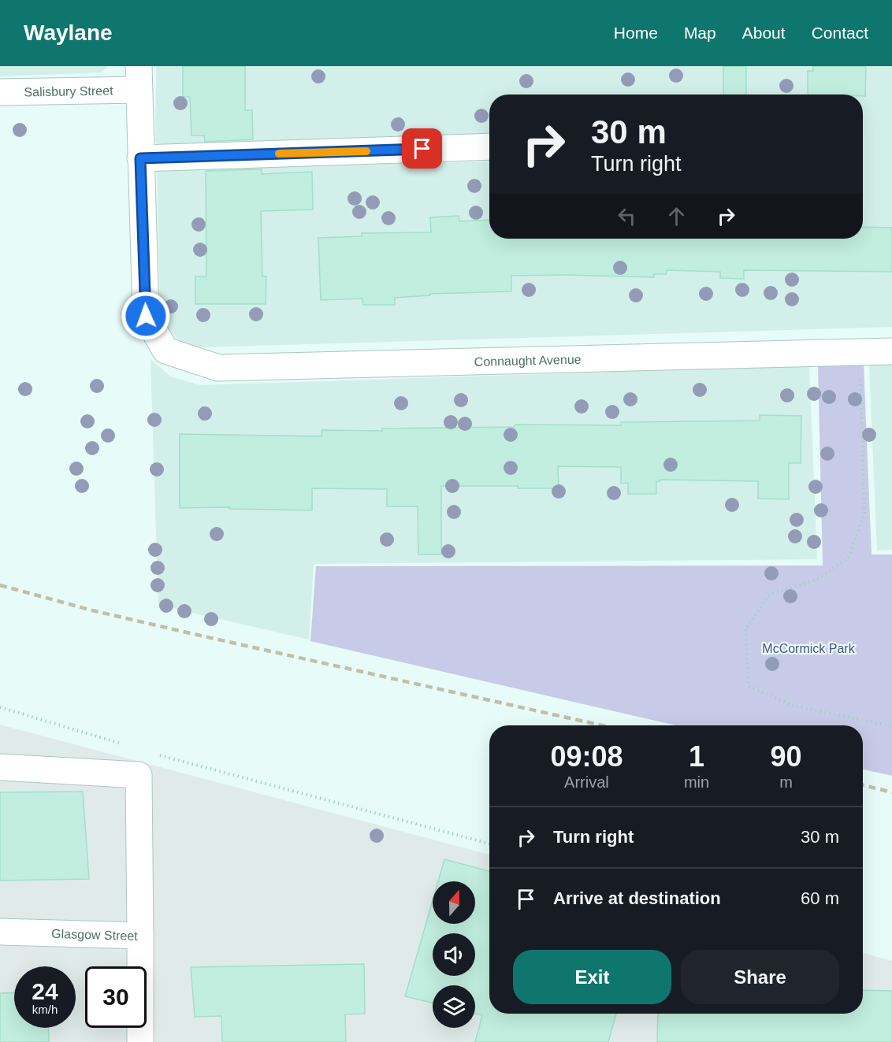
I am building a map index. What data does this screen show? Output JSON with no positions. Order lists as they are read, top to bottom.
{
  "streets": {
    "street": ["Salisbury Street", "Connaught Avenue", "Glasgow Street"]
  },
  "parks": ["McCormick Park"],
  "north": "top",
  "page": {
    "header": "Waylane",
    "nav": [
      "Home",
      "Map",
      "About",
      "Contact"
    ],
    "turn": ["30 m", "Turn right"],
    "eta": [
      "09:08",
      "Arrival",
      "1",
      "min",
      "90",
      "m"
    ],
    "list": [
      {
        "name": "Turn right",
        "value": "30 m"
      },
      {
        "name": "Arrive at destination",
        "value": "60 m"
      }
    ],
    "buttons": ["Exit", "Share"],
    "speed": "24 km/h",
    "limit": "30"
  }
}
